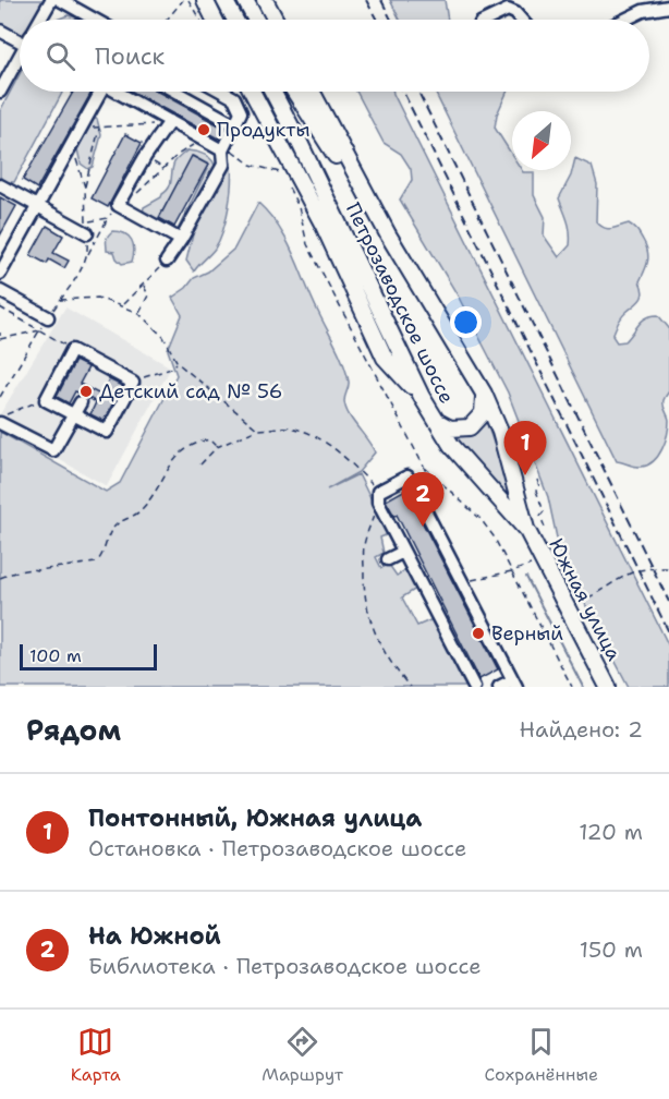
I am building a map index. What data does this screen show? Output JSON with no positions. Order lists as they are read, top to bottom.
{
  "streets": {
    "main road": ["Петрозаводское шоссе", "Южная улица"]
  },
  "crossings": [
    ["Петрозаводское шоссе", "Южная улица"]
  ],
  "places": ["Продукты", "Детский сад № 56", "Верный"],
  "scale_bar": "100 m",
  "north": "bottom left",
  "page": {
    "search": "Поиск",
    "pins": ["1", "2"],
    "scale": "100 m",
    "heading": ["Рядом", "Найдено: 2"],
    "list": [
      {
        "mark": "1",
        "name": "Понтонный, Южная улица",
        "note": "Остановка · Петрозаводское шоссе",
        "value": "120 m"
      },
      {
        "mark": "2",
        "name": "На Южной",
        "note": "Библиотека · Петрозаводское шоссе",
        "value": "150 m"
      }
    ],
    "nav": ["Карта", "Маршрут", "Сохранённые"]
  }
}
